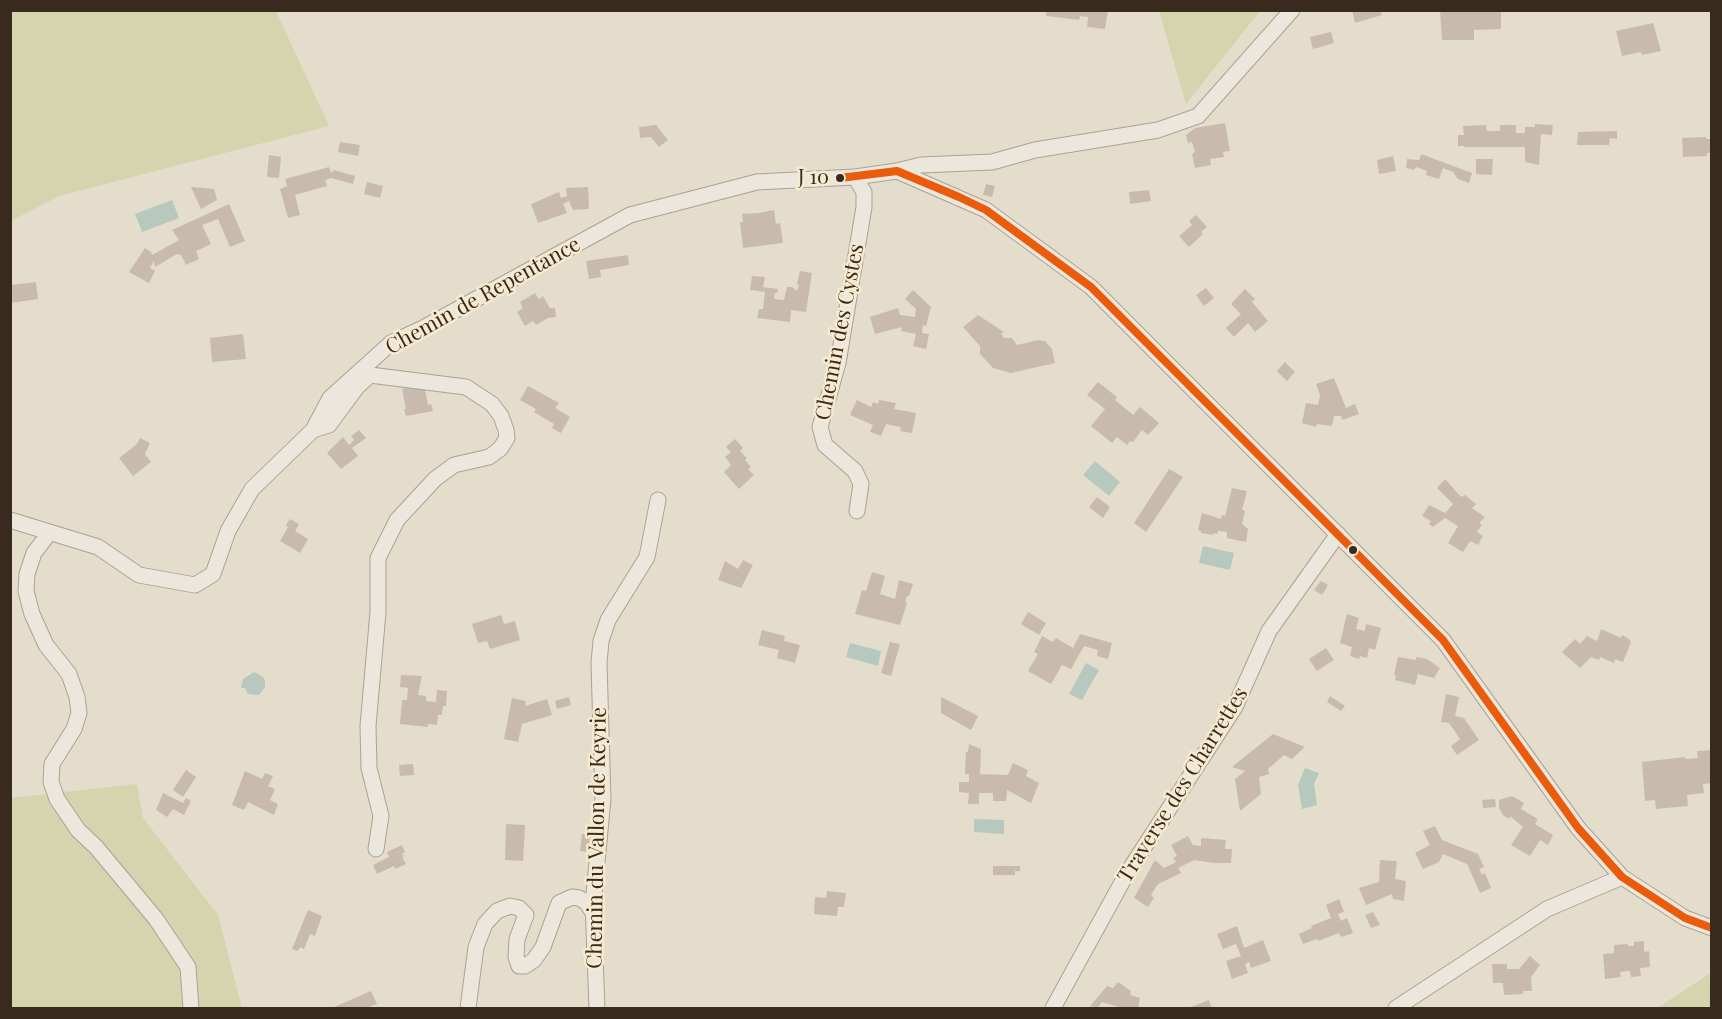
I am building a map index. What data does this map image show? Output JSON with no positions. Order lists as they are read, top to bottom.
{
  "streets": {
    "street": [
      "Chemin de Repentance",
      "Chemin des Cystes",
      "Traverse des Charrettes",
      "Chemin du Vallon de Keyrie"
    ]
  },
  "crossings": [
    ["Chemin de Repentance", "Chemin des Cystes"]
  ],
  "places": ["J 10"]
}
